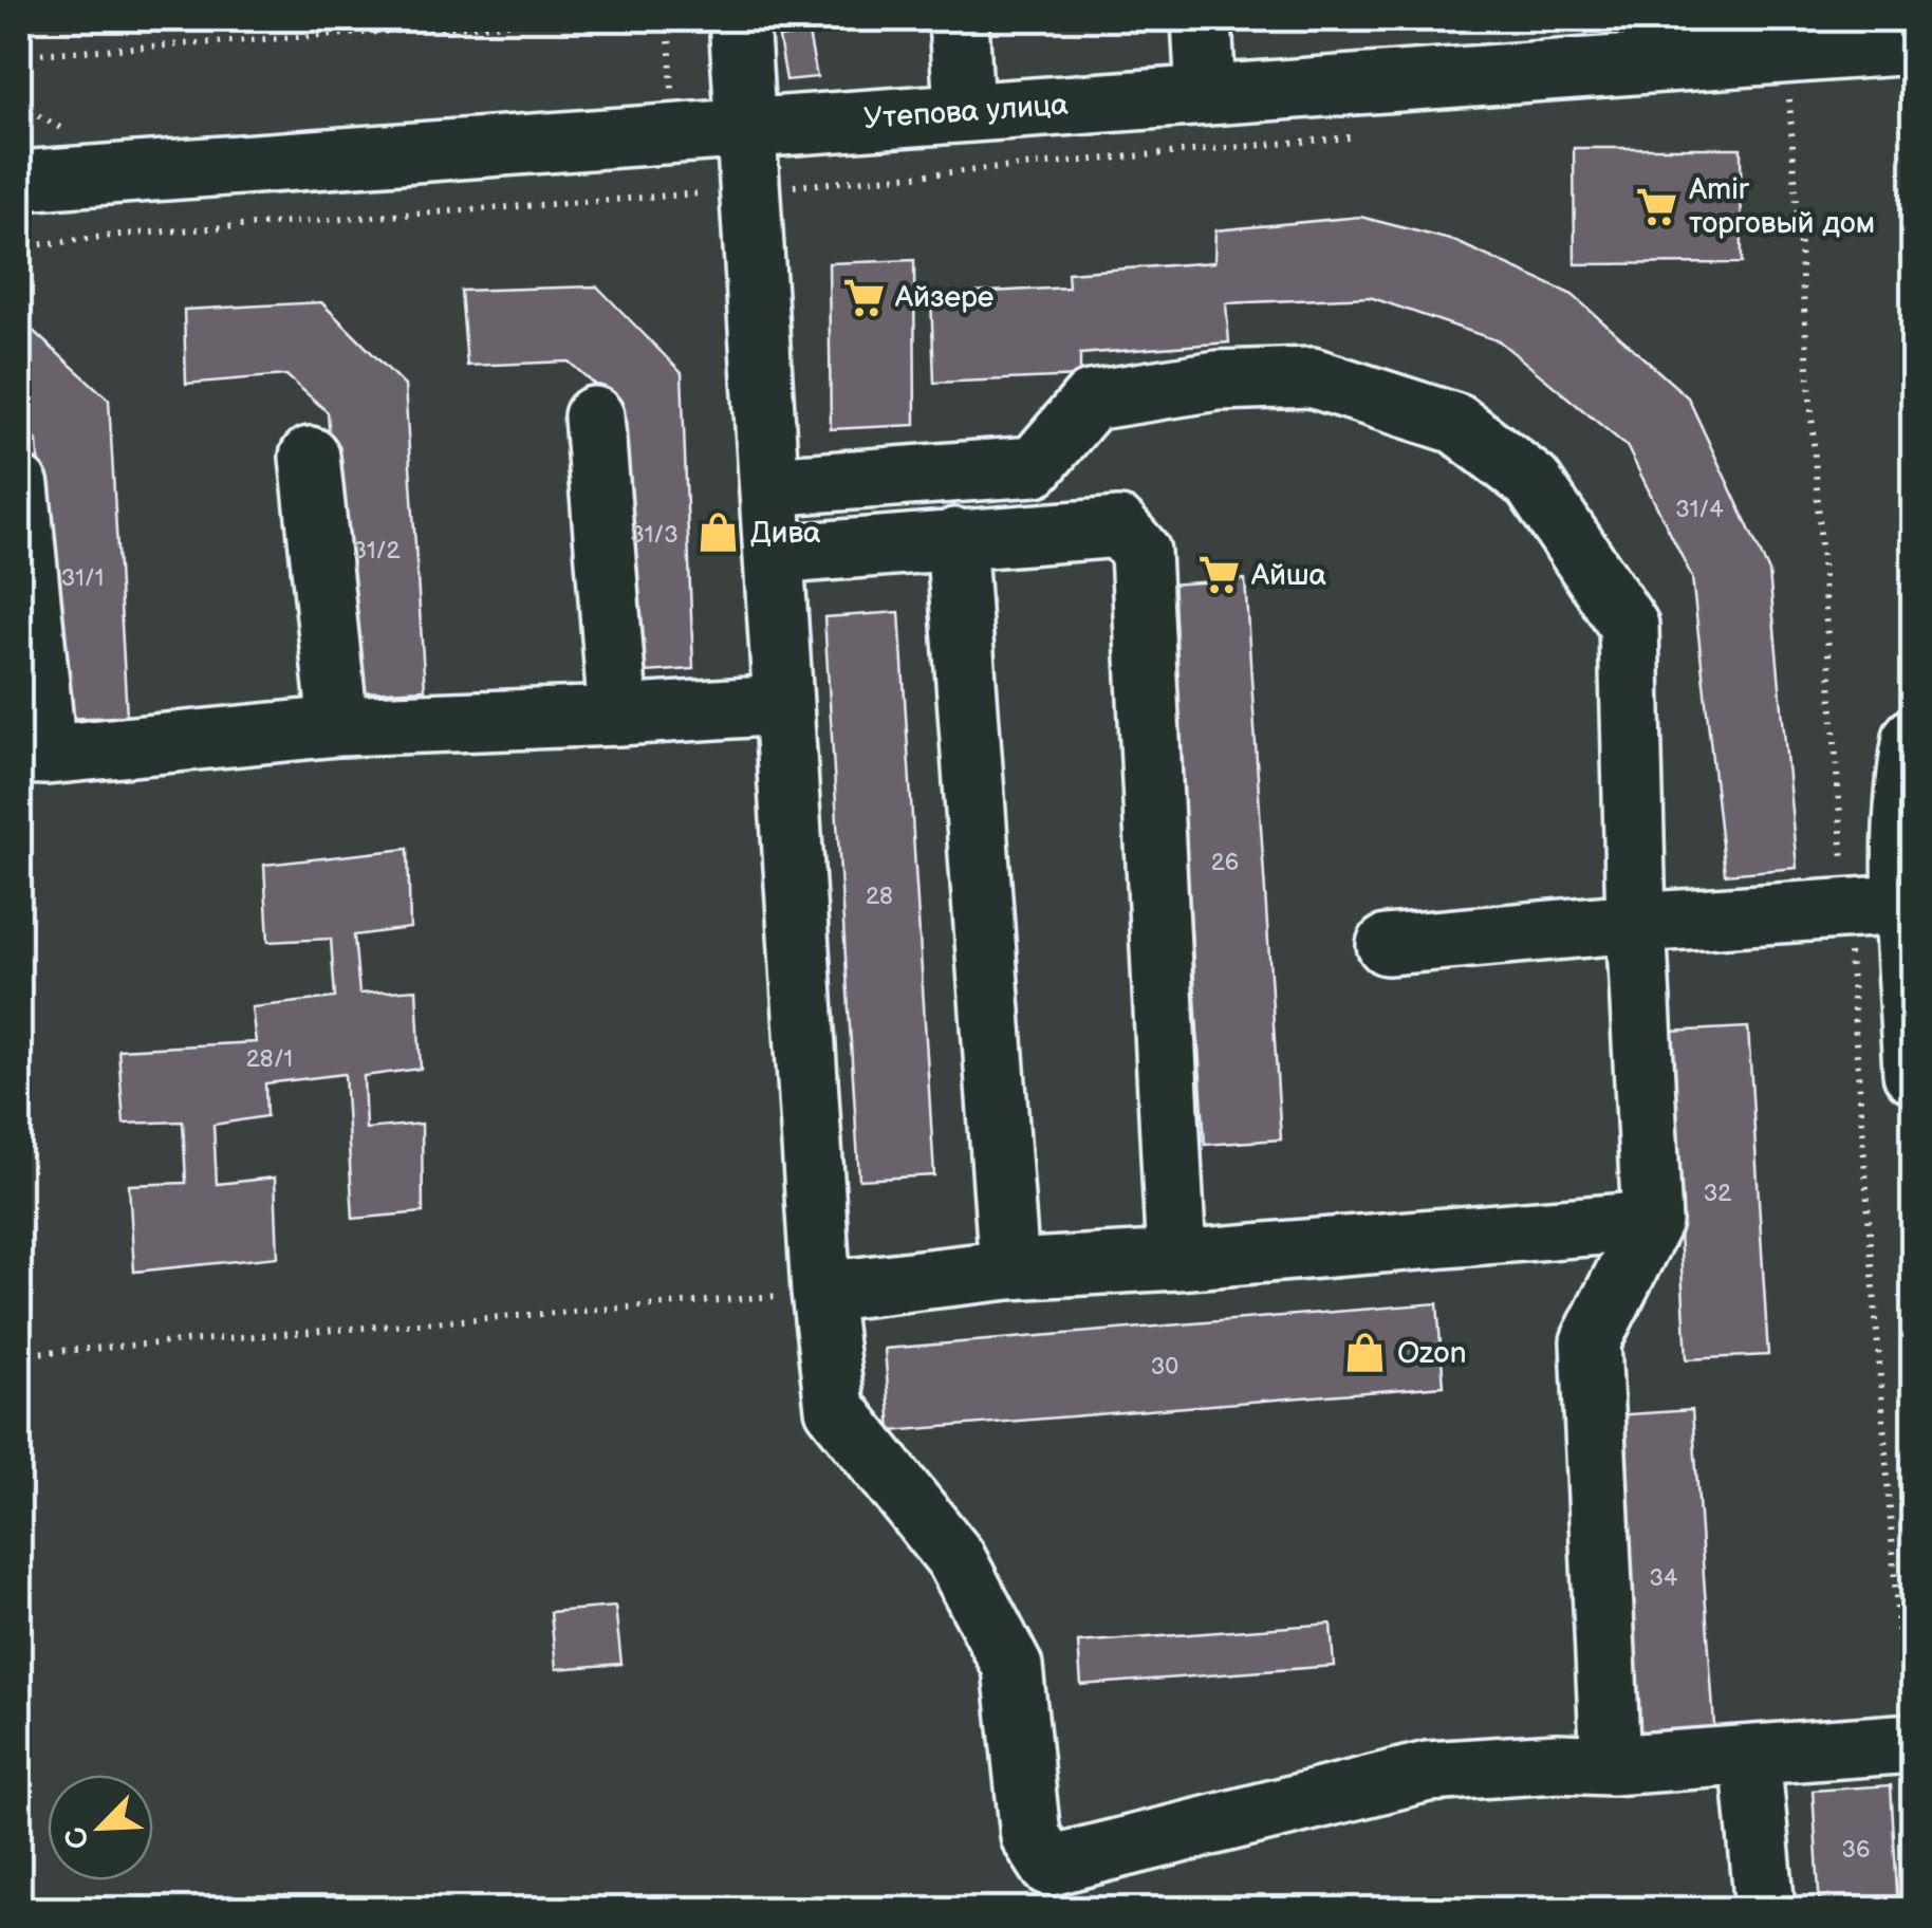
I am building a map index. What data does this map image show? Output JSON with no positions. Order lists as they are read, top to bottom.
{
  "streets": {
    "street": ["Утепова улица"]
  },
  "places": {
    "supermarket": ["Amir торговый дом", "Айзере", "Айша"],
    "shop": ["Дива", "Ozon"]
  },
  "house_numbers": [
    "31/4",
    "31/3",
    "31/2",
    "31/1",
    "26",
    "28",
    "28/1",
    "32",
    "30",
    "34",
    "36"
  ],
  "north": "bottom left"
}
